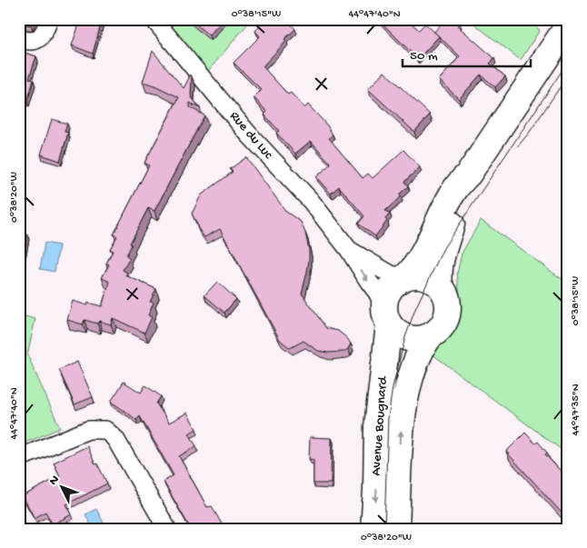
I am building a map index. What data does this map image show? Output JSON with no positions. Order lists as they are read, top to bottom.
{
  "streets": {
    "main road": ["Avenue Bougnard"],
    "street": ["Rue du Luc"]
  },
  "crossings": [
    ["Rue du Luc", "Avenue Bougnard"]
  ],
  "scale_bar": "50 m",
  "north": "top left",
  "coordinates": [
    "0°38'15\"W",
    "44°47'40\"N",
    "0°38'20\"W",
    "44°47'35\"N"
  ]
}
